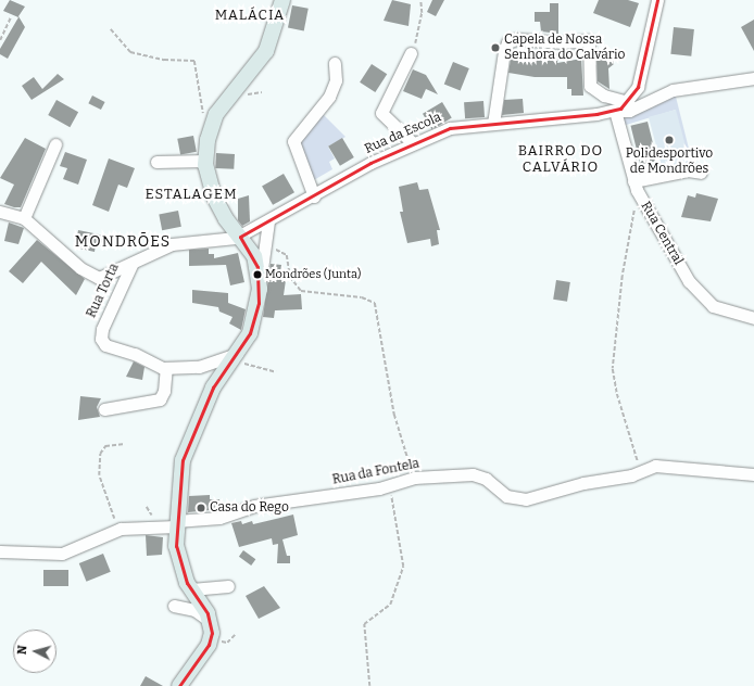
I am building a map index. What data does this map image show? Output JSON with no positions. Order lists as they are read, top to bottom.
{
  "streets": {
    "street": [
      "Rua da Escola",
      "Rua Central",
      "Rua Torta",
      "Rua da Fontela"
    ]
  },
  "crossings": [
    ["Rua da Escola", "Rua Central"],
    ["Rua da Escola", "Rua Torta"]
  ],
  "districts": [
    "MALÁCIA",
    "BAIRRO DO CALVÁRIO",
    "ESTALAGEM",
    "MONDRÕES"
  ],
  "places": [
    "Capela de Nossa Senhora do Calvário",
    "Polidesportivo de Mondrões",
    "Mondrões (Junta)",
    "Casa do Rego"
  ],
  "north": "left"
}
